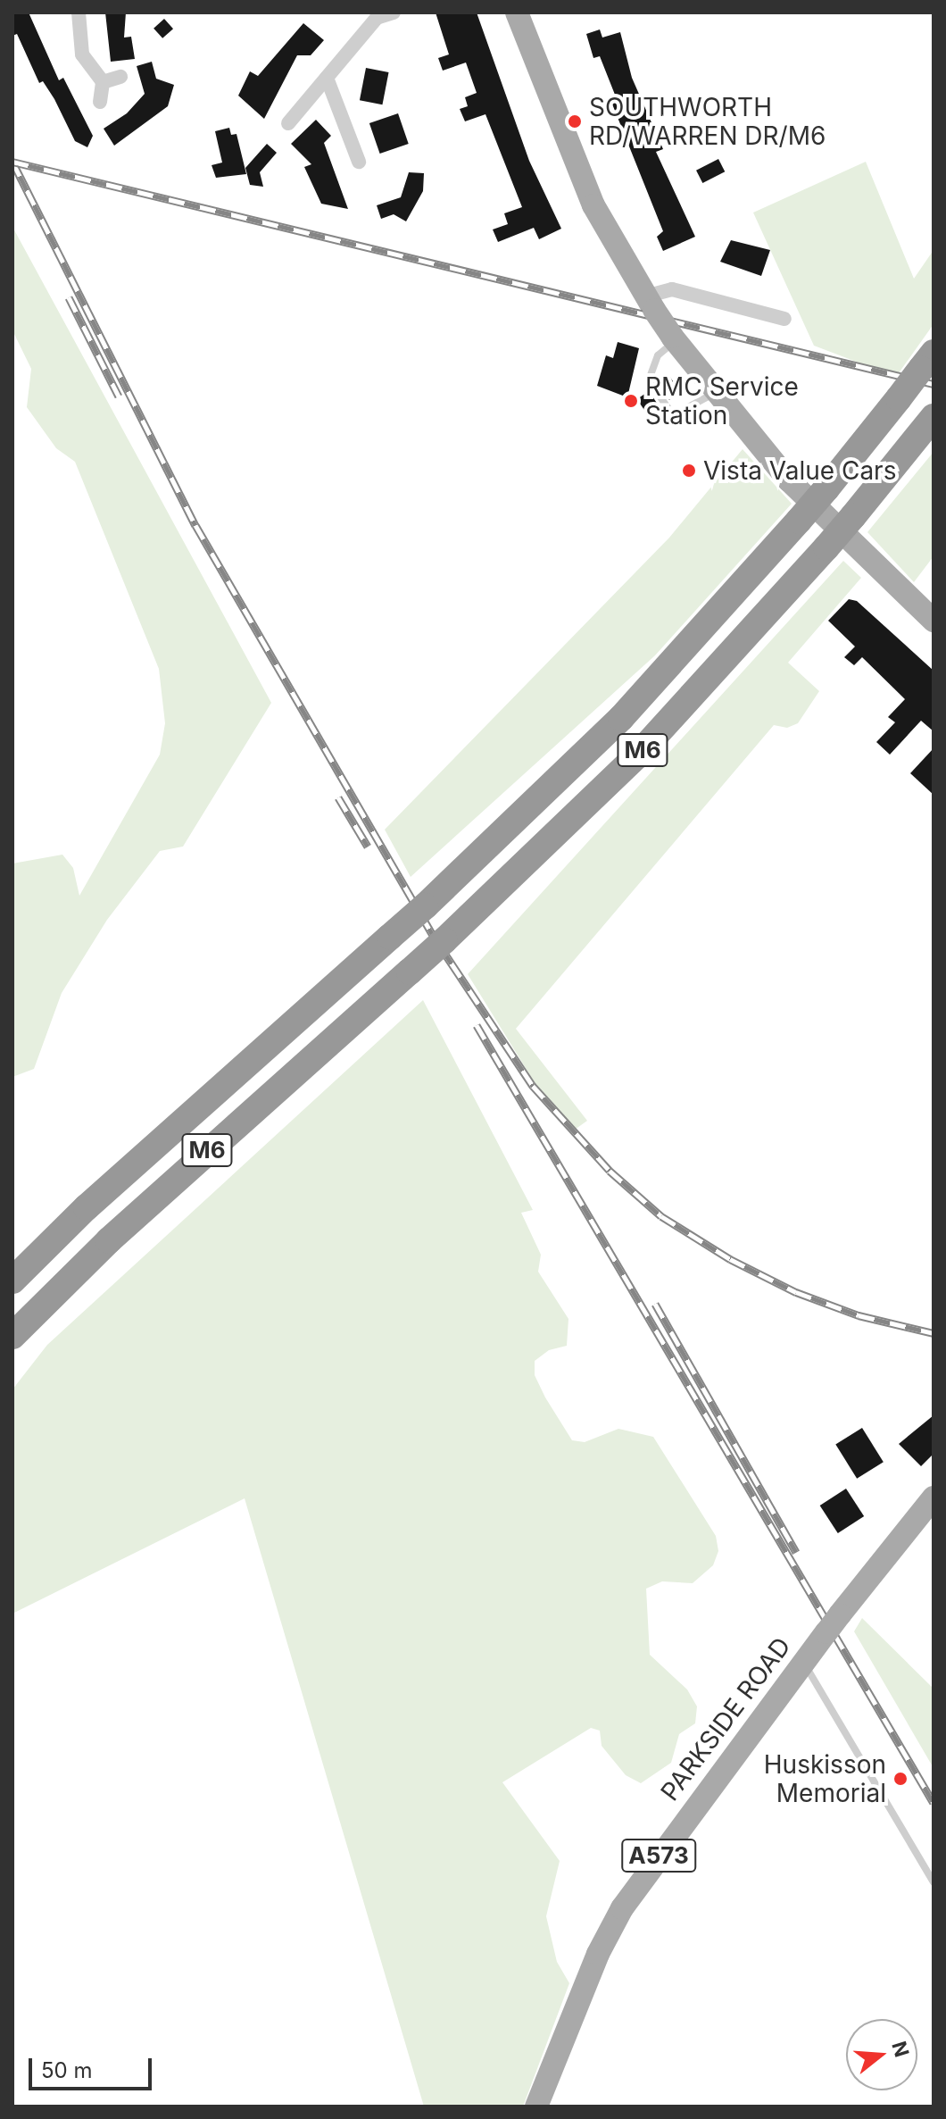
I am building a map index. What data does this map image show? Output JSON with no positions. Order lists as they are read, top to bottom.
{
  "streets": {
    "highway": ["M6"],
    "main road": ["PARKSIDE ROAD", "A573"]
  },
  "places": [
    "SOUTHWORTH RD/WARREN DR/M6",
    "RMC Service Station",
    "Vista Value Cars",
    "Huskisson Memorial"
  ],
  "scale_bar": "50 m",
  "north": "right"
}
